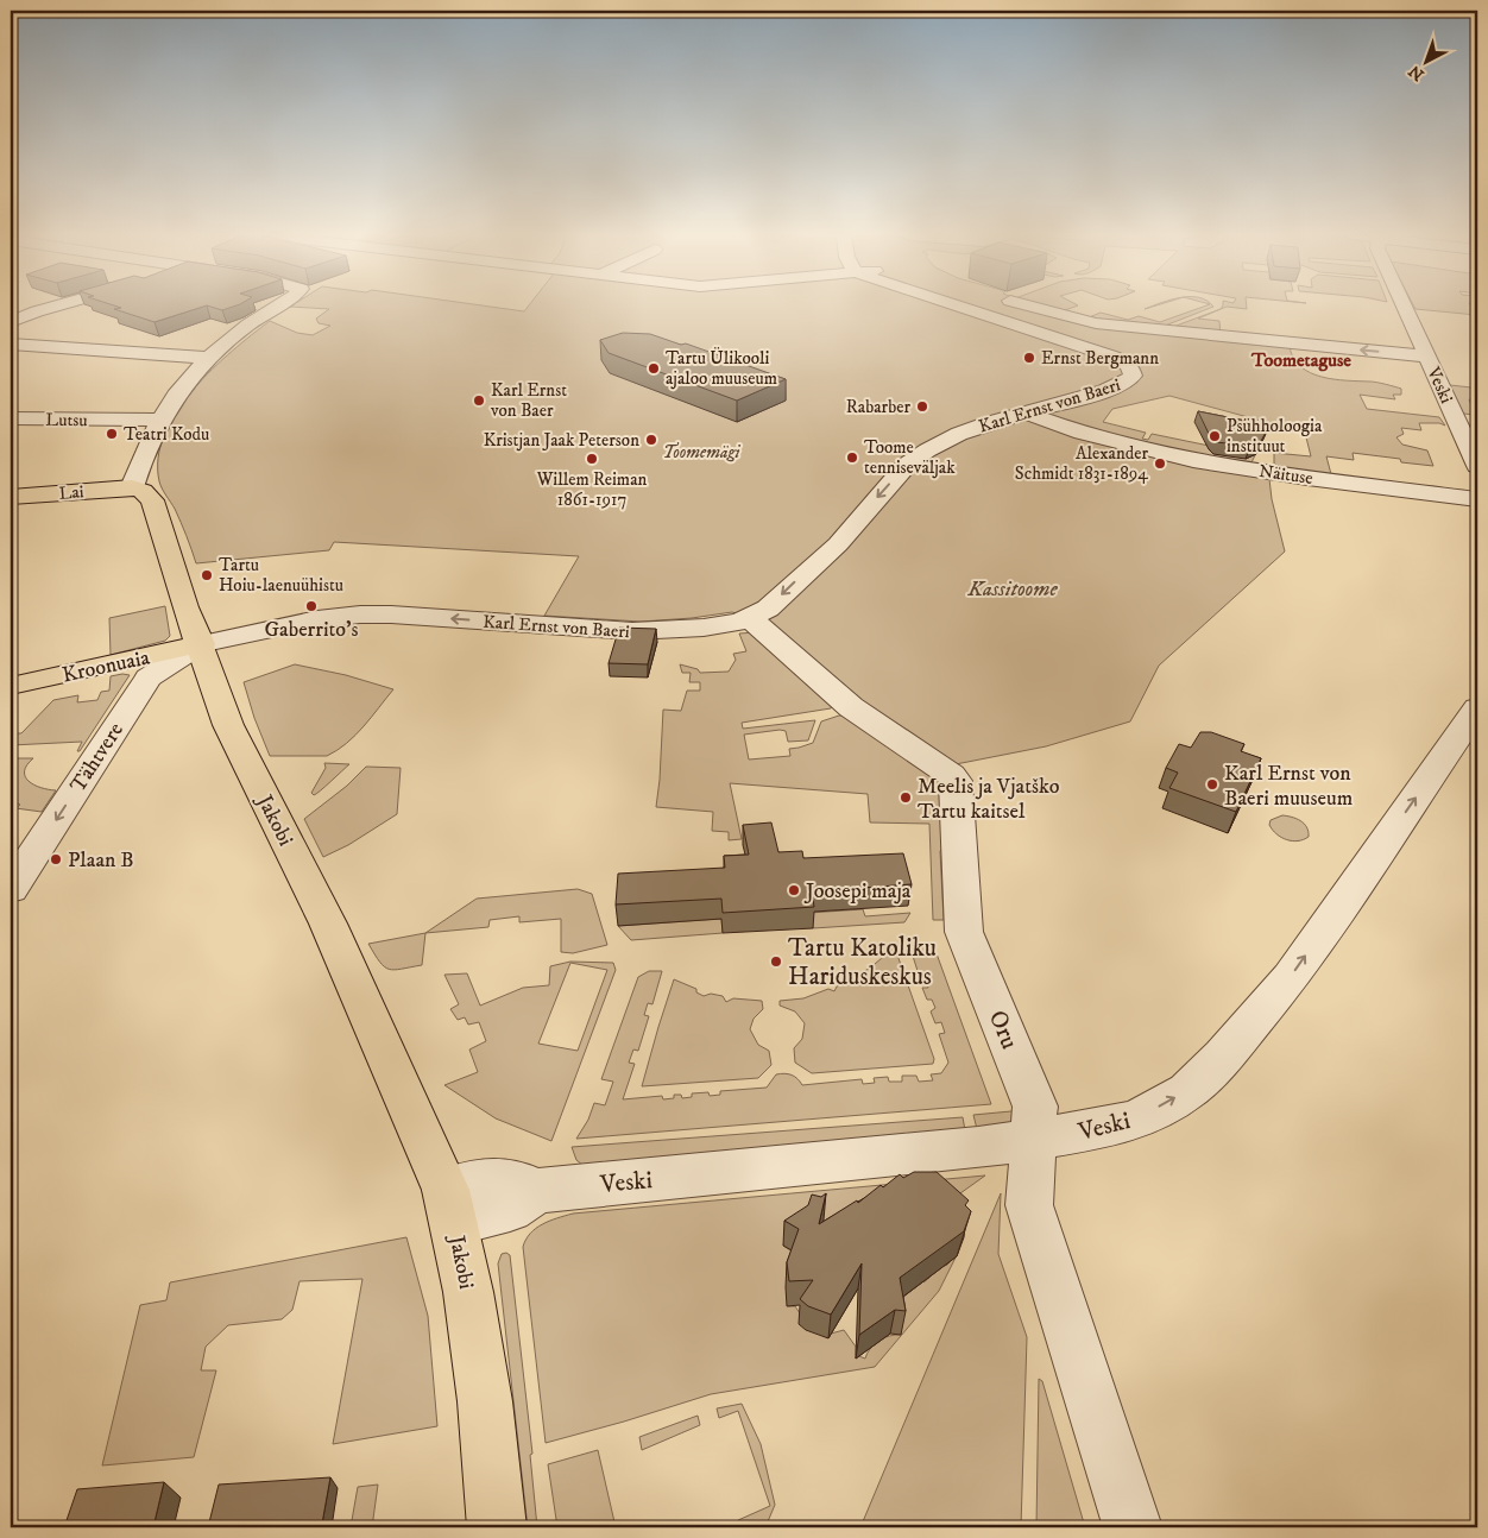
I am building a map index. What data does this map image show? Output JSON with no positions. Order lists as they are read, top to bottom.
{
  "streets": {
    "main road": ["Lai", "Kroonuaia", "Jakobi"],
    "street": [
      "Veski",
      "Karl Ernst von Baeri",
      "Lutsu",
      "Näituse",
      "Tähtvere",
      "Oru"
    ]
  },
  "crossings": [
    ["Veski", "Jakobi"],
    ["Veski", "Oru"],
    ["Karl Ernst von Baeri", "Näituse"],
    ["Karl Ernst von Baeri", "Kroonuaia"],
    ["Karl Ernst von Baeri", "Tähtvere"],
    ["Karl Ernst von Baeri", "Jakobi"],
    ["Karl Ernst von Baeri", "Oru"],
    ["Lai", "Jakobi"],
    ["Kroonuaia", "Tähtvere"],
    ["Kroonuaia", "Jakobi"],
    ["Tähtvere", "Jakobi"]
  ],
  "one_way": ["Veski", "Karl Ernst von Baeri", "Tähtvere"],
  "districts": ["Toometaguse"],
  "parks": ["Toomemägi", "Kassitoome"],
  "places": [
    "Ernst Bergmann",
    "Tartu Ülikooli ajaloo muuseum",
    "Karl Ernst von Baer",
    "Rabarber",
    "Teatri Kodu",
    "Psühholoogia instituut",
    "Kristjan Jaak Peterson",
    "Toome tenniseväljak",
    "Willem Reiman 1861-1917",
    "Alexander Schmidt 1831-1894",
    "Tartu Hoiu-laenuühistu",
    "Gaberrito’s",
    "Karl Ernst von Baeri muuseum",
    "Meelis ja Vjatško Tartu kaitsel",
    "Plaan B",
    "Joosepi maja",
    "Tartu Katoliku Hariduskeskus"
  ],
  "north": "bottom left"
}
